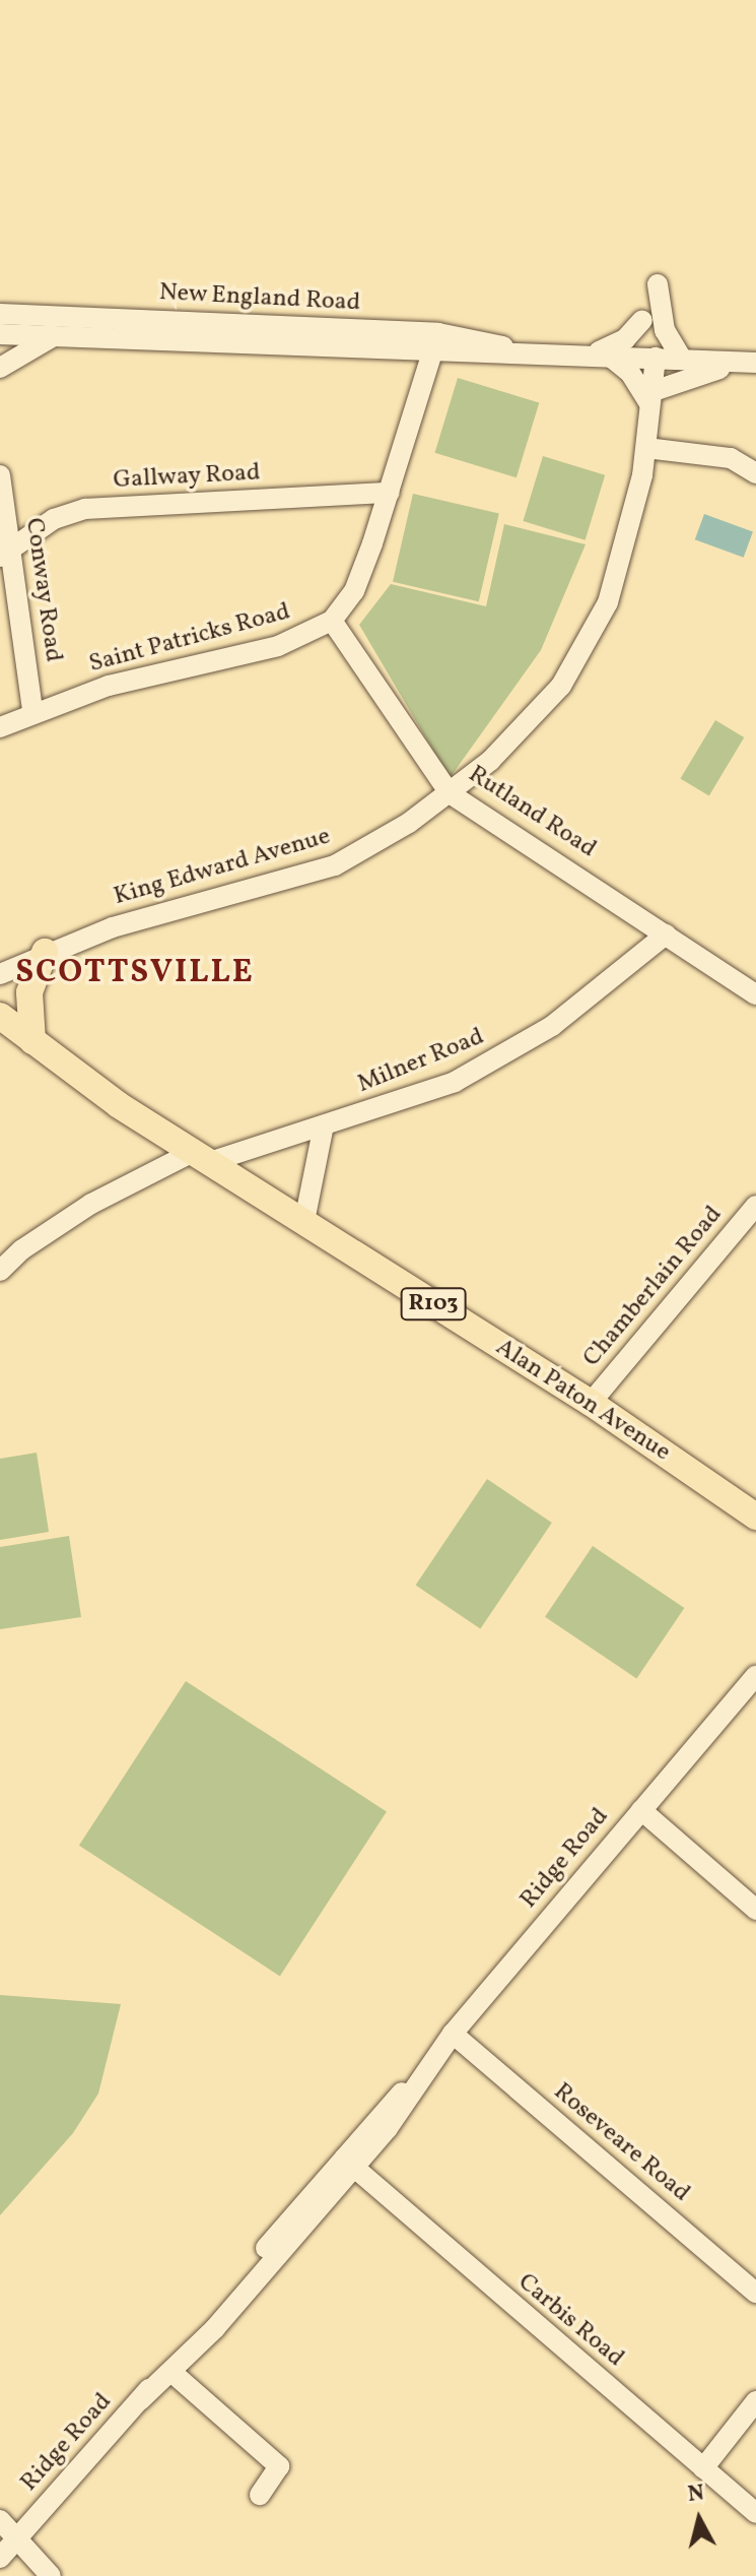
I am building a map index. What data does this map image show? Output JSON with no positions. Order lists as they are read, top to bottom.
{
  "streets": {
    "main road": ["R103", "Alan Paton Avenue"],
    "street": [
      "New England Road",
      "Gallway Road",
      "Conway Road",
      "Saint Patricks Road",
      "Rutland Road",
      "King Edward Avenue",
      "Milner Road",
      "Chamberlain Road",
      "Ridge Road",
      "Roseveare Road",
      "Carbis Road"
    ]
  },
  "crossings": [
    ["New England Road", "Saint Patricks Road"],
    ["New England Road", "King Edward Avenue"],
    ["Gallway Road", "Conway Road"],
    ["Gallway Road", "Saint Patricks Road"],
    ["Conway Road", "Saint Patricks Road"],
    ["Saint Patricks Road", "Rutland Road"],
    ["Rutland Road", "King Edward Avenue"],
    ["Rutland Road", "Milner Road"],
    ["Milner Road", "Alan Paton Avenue"],
    ["Chamberlain Road", "Alan Paton Avenue"],
    ["Ridge Road", "Roseveare Road"],
    ["Ridge Road", "Carbis Road"]
  ],
  "districts": ["SCOTTSVILLE"],
  "north": "top"
}
